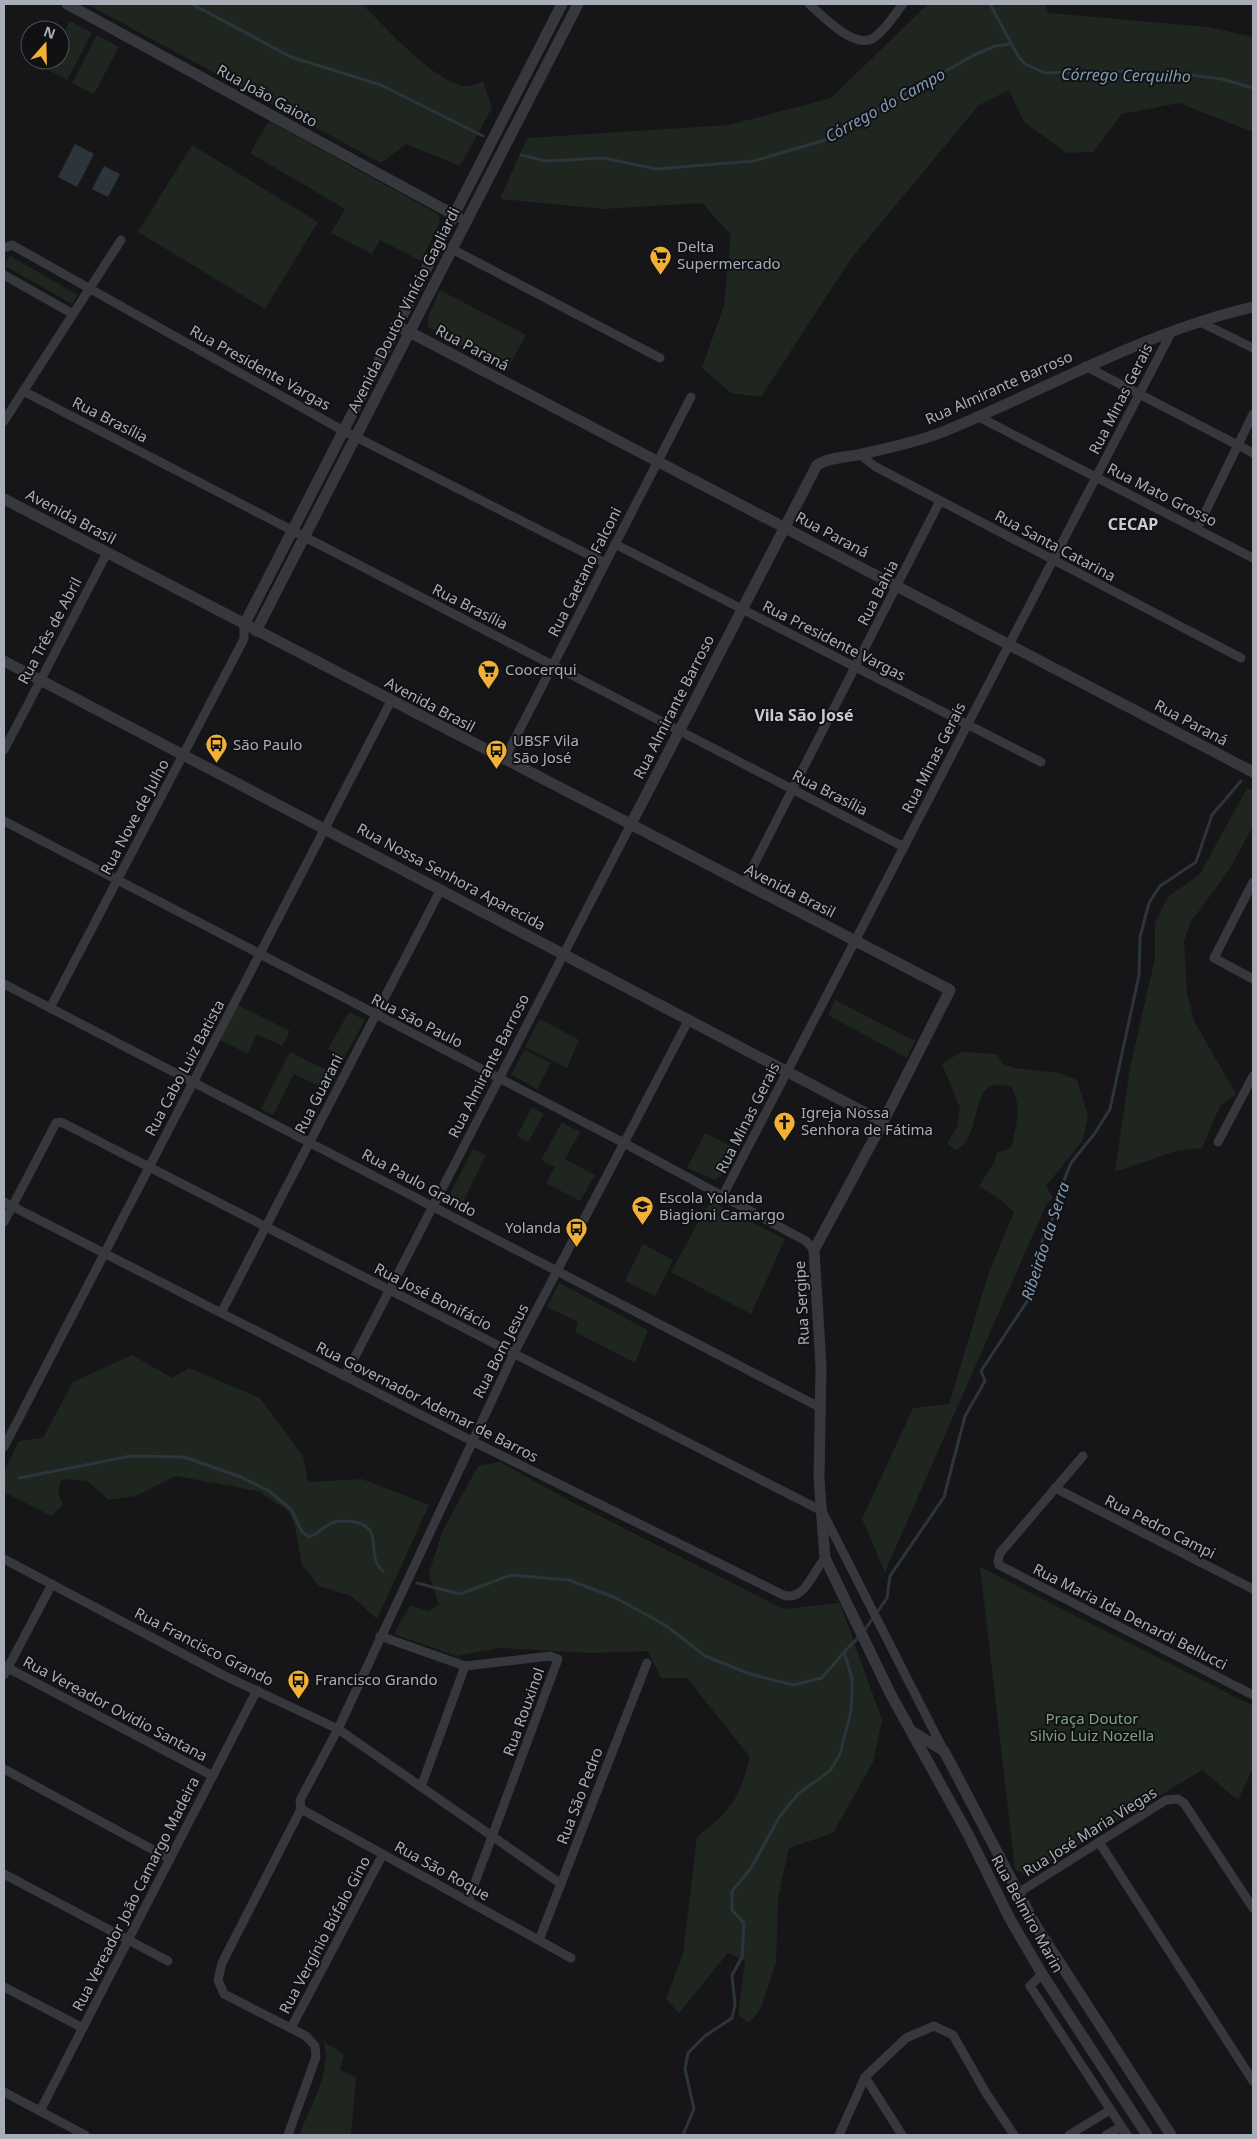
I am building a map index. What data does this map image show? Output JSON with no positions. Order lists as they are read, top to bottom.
{
  "streets": {
    "street": [
      "Rua João Gaioto",
      "Avenida Doutor Vinício Gagliardi",
      "Rua Paraná",
      "Rua Presidente Vargas",
      "Rua Almirante Barroso",
      "Rua Minas Gerais",
      "Rua Brasília",
      "Rua Mato Grosso",
      "Avenida Brasil",
      "Rua Santa Catarina",
      "Rua Caetano Falconi",
      "Rua Bahia",
      "Rua Três de Abril",
      "Rua Nove de Julho",
      "Rua Nossa Senhora Aparecida",
      "Rua São Paulo",
      "Rua Cabo Luiz Batista",
      "Rua Guarani",
      "Rua Paulo Grando",
      "Rua José Bonifácio",
      "Rua Sergipe",
      "Rua Bom Jesus",
      "Rua Governador Ademar de Barros",
      "Rua Pedro Campi",
      "Rua Maria Ida Denardi Bellucci",
      "Rua Francisco Grando",
      "Rua Vereador Ovidio Santana",
      "Rua Rouxinol",
      "Rua São Pedro",
      "Rua José Maria Viegas",
      "Rua São Roque",
      "Rua Vereador João Camargo Madeira",
      "Rua Belmiro Marin",
      "Rua Vergínio Búfalo Gino"
    ]
  },
  "crossings": [
    ["Rua João Gaioto", "Avenida Doutor Vinício Gagliardi"],
    ["Avenida Doutor Vinício Gagliardi", "Rua Paraná"],
    ["Avenida Doutor Vinício Gagliardi", "Rua Presidente Vargas"],
    ["Avenida Doutor Vinício Gagliardi", "Rua Brasília"],
    ["Avenida Doutor Vinício Gagliardi", "Avenida Brasil"],
    ["Avenida Doutor Vinício Gagliardi", "Rua Nove de Julho"],
    ["Rua Paraná", "Rua Almirante Barroso"],
    ["Rua Paraná", "Rua Minas Gerais"],
    ["Rua Paraná", "Rua Caetano Falconi"],
    ["Rua Paraná", "Rua Bahia"],
    ["Rua Presidente Vargas", "Rua Almirante Barroso"],
    ["Rua Presidente Vargas", "Rua Minas Gerais"],
    ["Rua Presidente Vargas", "Rua Caetano Falconi"],
    ["Rua Presidente Vargas", "Rua Bahia"],
    ["Rua Almirante Barroso", "Rua Minas Gerais"],
    ["Rua Almirante Barroso", "Rua Brasília"],
    ["Rua Almirante Barroso", "Rua Mato Grosso"],
    ["Rua Almirante Barroso", "Avenida Brasil"],
    ["Rua Almirante Barroso", "Rua Santa Catarina"],
    ["Rua Almirante Barroso", "Rua Nossa Senhora Aparecida"],
    ["Rua Almirante Barroso", "Rua São Paulo"],
    ["Rua Almirante Barroso", "Rua Paulo Grando"],
    ["Rua Almirante Barroso", "Rua José Bonifácio"],
    ["Rua Almirante Barroso", "Rua Governador Ademar de Barros"],
    ["Rua Minas Gerais", "Rua Brasília"],
    ["Rua Minas Gerais", "Rua Mato Grosso"],
    ["Rua Minas Gerais", "Avenida Brasil"],
    ["Rua Minas Gerais", "Rua Santa Catarina"],
    ["Rua Minas Gerais", "Rua Nossa Senhora Aparecida"],
    ["Rua Minas Gerais", "Rua São Paulo"],
    ["Rua Brasília", "Rua Caetano Falconi"],
    ["Rua Brasília", "Rua Bahia"],
    ["Avenida Brasil", "Rua Caetano Falconi"],
    ["Avenida Brasil", "Rua Bahia"],
    ["Avenida Brasil", "Rua Três de Abril"],
    ["Avenida Brasil", "Rua Nove de Julho"],
    ["Avenida Brasil", "Rua Cabo Luiz Batista"],
    ["Avenida Brasil", "Rua Sergipe"],
    ["Rua Santa Catarina", "Rua Bahia"],
    ["Rua Três de Abril", "Rua Nossa Senhora Aparecida"],
    ["Rua Nove de Julho", "Rua Nossa Senhora Aparecida"],
    ["Rua Nove de Julho", "Rua São Paulo"],
    ["Rua Nove de Julho", "Rua Paulo Grando"],
    ["Rua Nossa Senhora Aparecida", "Rua Cabo Luiz Batista"],
    ["Rua Nossa Senhora Aparecida", "Rua Guarani"],
    ["Rua Nossa Senhora Aparecida", "Rua Sergipe"],
    ["Rua Nossa Senhora Aparecida", "Rua Bom Jesus"],
    ["Rua São Paulo", "Rua Cabo Luiz Batista"],
    ["Rua São Paulo", "Rua Guarani"],
    ["Rua São Paulo", "Rua Sergipe"],
    ["Rua São Paulo", "Rua Bom Jesus"],
    ["Rua Cabo Luiz Batista", "Rua Paulo Grando"],
    ["Rua Cabo Luiz Batista", "Rua José Bonifácio"],
    ["Rua Cabo Luiz Batista", "Rua Governador Ademar de Barros"],
    ["Rua Guarani", "Rua Paulo Grando"],
    ["Rua Guarani", "Rua José Bonifácio"],
    ["Rua Guarani", "Rua Governador Ademar de Barros"],
    ["Rua Paulo Grando", "Rua Sergipe"],
    ["Rua Paulo Grando", "Rua Bom Jesus"],
    ["Rua José Bonifácio", "Rua Sergipe"],
    ["Rua José Bonifácio", "Rua Bom Jesus"],
    ["Rua José Bonifácio", "Rua Governador Ademar de Barros"],
    ["Rua José Bonifácio", "Rua Belmiro Marin"],
    ["Rua Sergipe", "Rua Governador Ademar de Barros"],
    ["Rua Sergipe", "Rua Belmiro Marin"],
    ["Rua Bom Jesus", "Rua Governador Ademar de Barros"],
    ["Rua Bom Jesus", "Rua Francisco Grando"],
    ["Rua Bom Jesus", "Rua Rouxinol"],
    ["Rua Bom Jesus", "Rua São Roque"],
    ["Rua Bom Jesus", "Rua Vergínio Búfalo Gino"],
    ["Rua Governador Ademar de Barros", "Rua Belmiro Marin"],
    ["Rua Pedro Campi", "Rua Maria Ida Denardi Bellucci"],
    ["Rua Francisco Grando", "Rua Rouxinol"],
    ["Rua Francisco Grando", "Rua São Pedro"],
    ["Rua Francisco Grando", "Rua Vereador João Camargo Madeira"],
    ["Rua Vereador Ovidio Santana", "Rua Vereador João Camargo Madeira"],
    ["Rua São Pedro", "Rua São Roque"],
    ["Rua José Maria Viegas", "Rua Belmiro Marin"],
    ["Rua São Roque", "Rua Vergínio Búfalo Gino"]
  ],
  "districts": ["CECAP", "Vila São José"],
  "water": ["Córrego Cerquilho", "Córrego do Campo", "Ribeirão da Serra"],
  "parks": ["Praça Doutor Silvio Luiz Nozella"],
  "places": {
    "supermarket": ["Delta Supermercado", "Coocerqui"],
    "bus stop": [
      "São Paulo",
      "UBSF Vila São José",
      "Yolanda",
      "Francisco Grando"
    ],
    "church": ["Igreja Nossa Senhora de Fátima"],
    "school or university": ["Escola Yolanda Biagioni Camargo"]
  },
  "north": "top"
}
